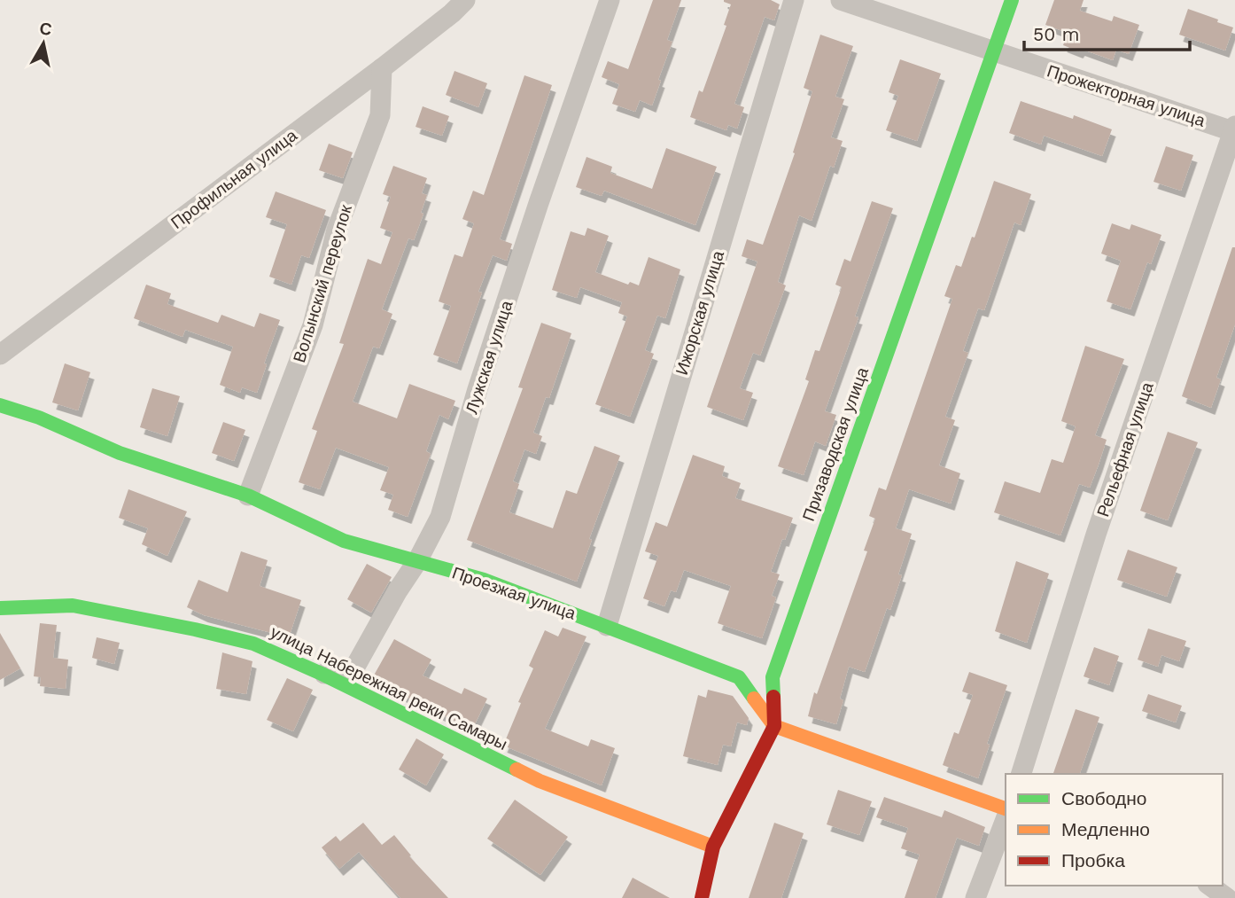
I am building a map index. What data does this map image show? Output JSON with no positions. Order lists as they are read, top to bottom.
{
  "streets": {
    "street": [
      "Прожекторная улица",
      "Профильная улица",
      "Волынский переулок",
      "Ижорская улица",
      "Лужская улица",
      "Призаводская улица",
      "Рельефная улица",
      "Проезжая улица",
      "улица Набережная реки Самары"
    ]
  },
  "crossings": [
    ["Прожекторная улица", "Призаводская улица"],
    ["Прожекторная улица", "Рельефная улица"],
    ["Профильная улица", "Волынский переулок"],
    ["Волынский переулок", "Проезжая улица"],
    ["Ижорская улица", "Проезжая улица"],
    ["Лужская улица", "Проезжая улица"],
    ["Лужская улица", "улица Набережная реки Самары"],
    ["Призаводская улица", "Проезжая улица"],
    ["Призаводская улица", "улица Набережная реки Самары"]
  ],
  "legend": ["Свободно", "Медленно", "Пробка"],
  "scale_bar": "50 m",
  "north": "top"
}
